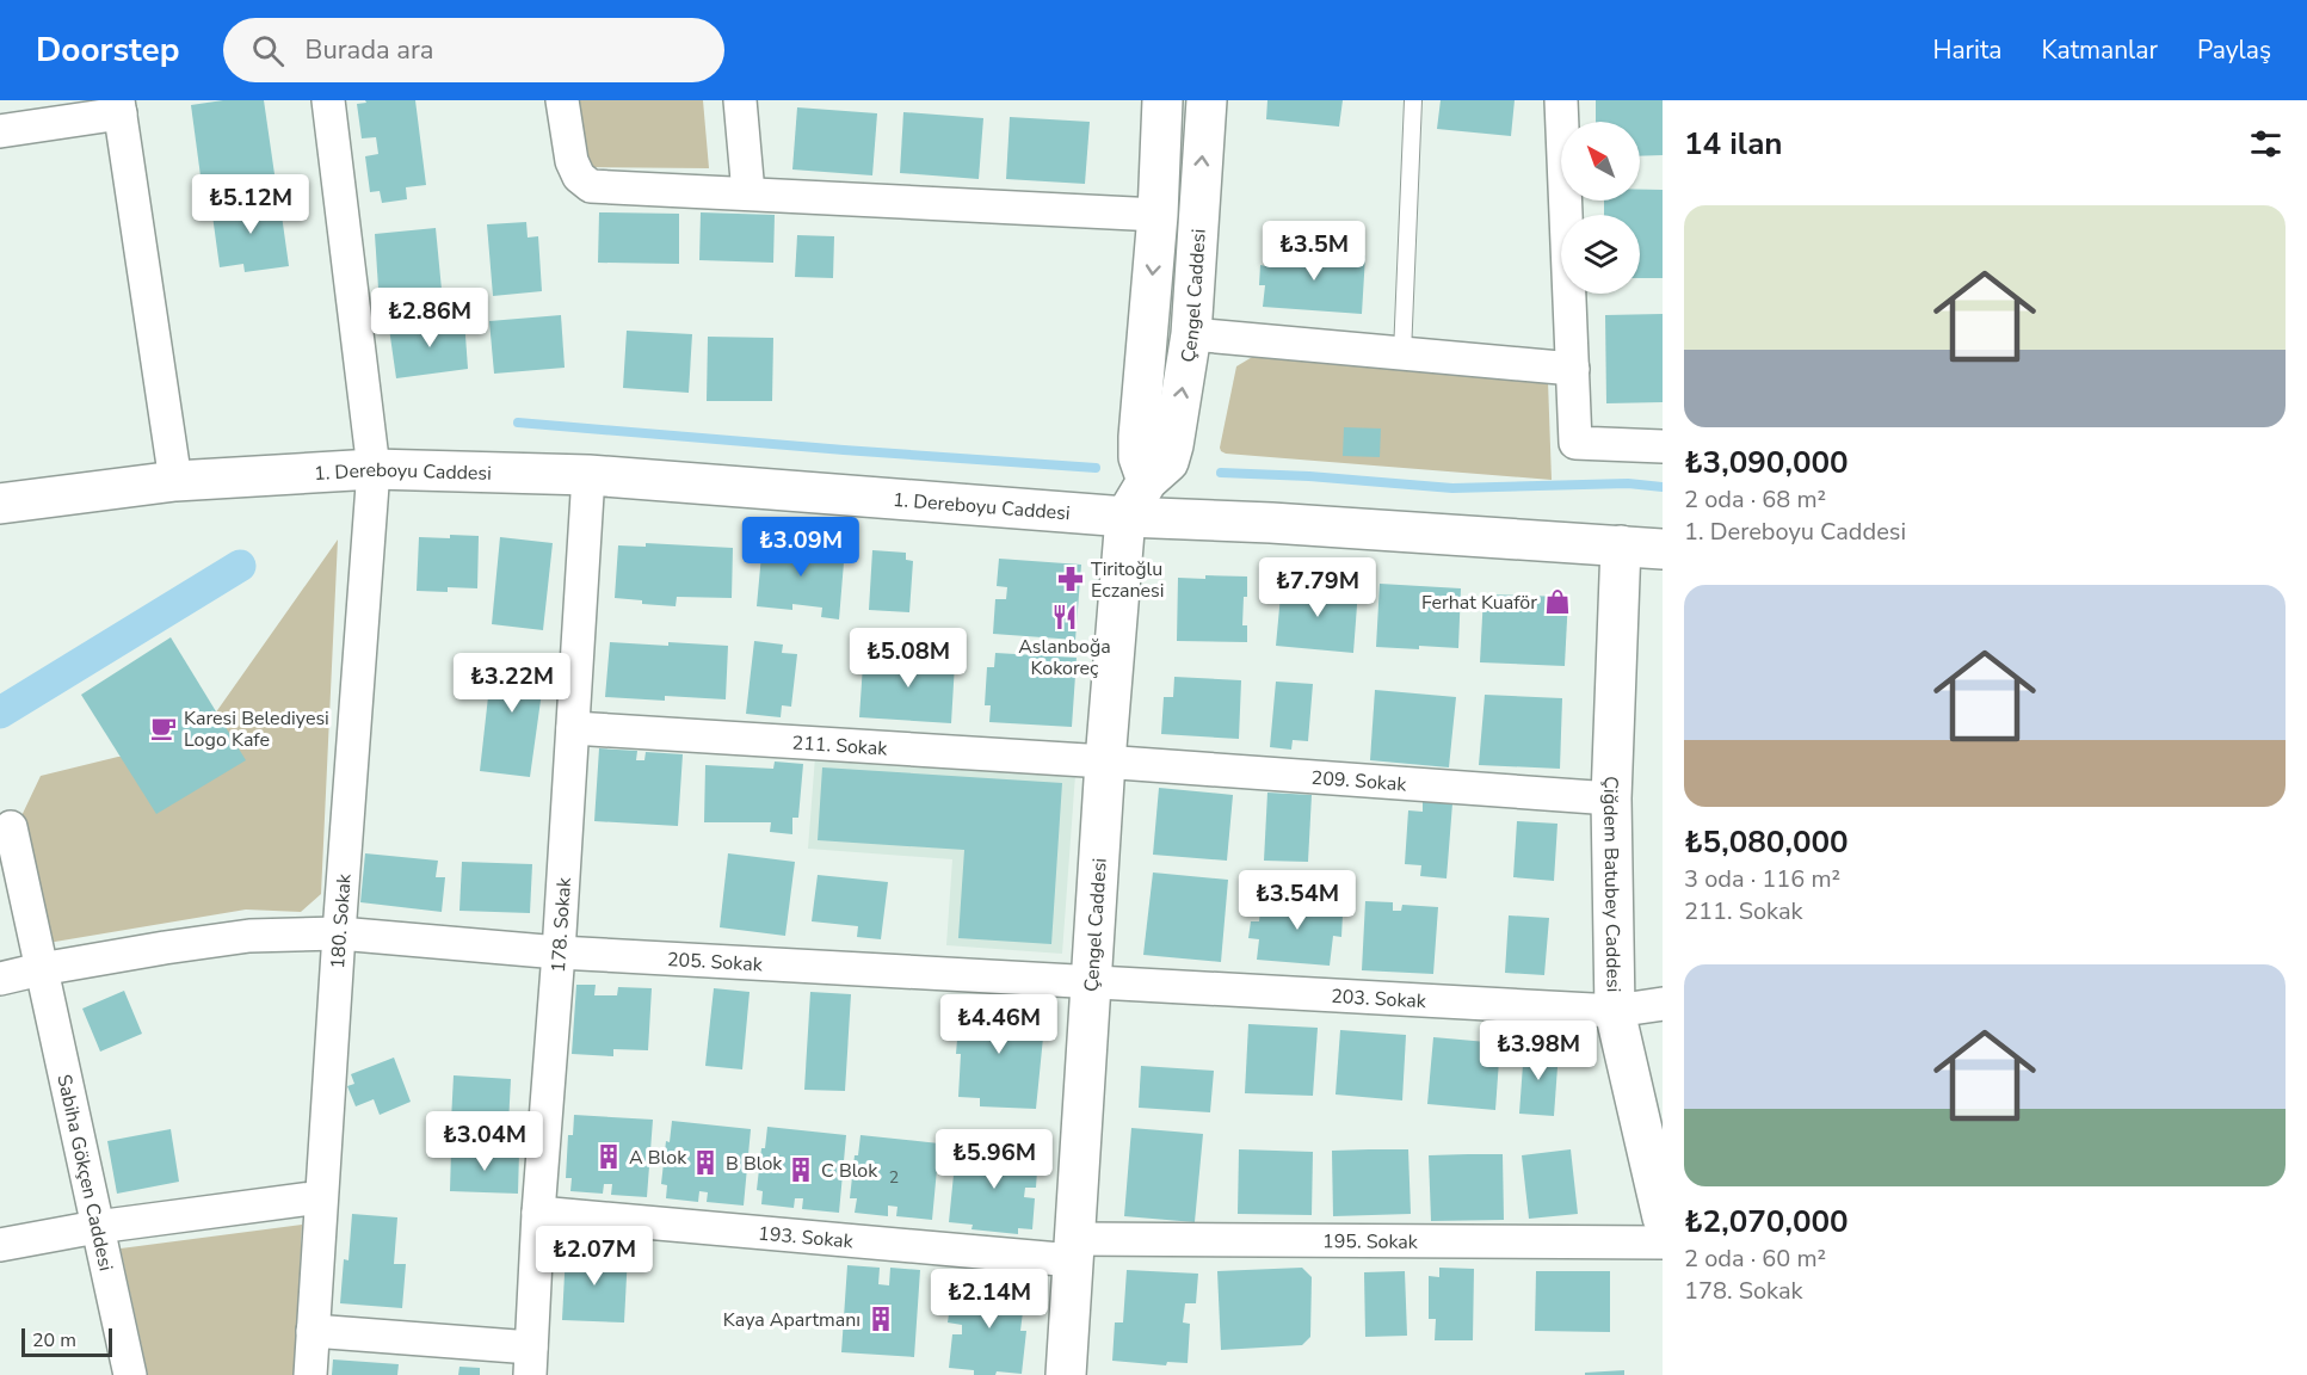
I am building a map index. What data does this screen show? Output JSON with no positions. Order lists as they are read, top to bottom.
{
  "streets": {
    "main road": ["Çengel Caddesi", "1. Dereboyu Caddesi", "Çiğdem Batubey Caddesi"],
    "street": [
      "211. Sokak",
      "209. Sokak",
      "180. Sokak",
      "178. Sokak",
      "205. Sokak",
      "203. Sokak",
      "Sabiha Gökçen Caddesi",
      "193. Sokak",
      "195. Sokak"
    ]
  },
  "crossings": [
    ["Çengel Caddesi", "1. Dereboyu Caddesi"],
    ["Çengel Caddesi", "211. Sokak"],
    ["Çengel Caddesi", "209. Sokak"],
    ["Çengel Caddesi", "205. Sokak"],
    ["Çengel Caddesi", "203. Sokak"],
    ["Çengel Caddesi", "193. Sokak"],
    ["Çengel Caddesi", "195. Sokak"],
    ["1. Dereboyu Caddesi", "Çiğdem Batubey Caddesi"],
    ["1. Dereboyu Caddesi", "180. Sokak"],
    ["1. Dereboyu Caddesi", "178. Sokak"],
    ["211. Sokak", "209. Sokak"],
    ["211. Sokak", "178. Sokak"],
    ["209. Sokak", "Çiğdem Batubey Caddesi"],
    ["Çiğdem Batubey Caddesi", "203. Sokak"],
    ["180. Sokak", "205. Sokak"],
    ["178. Sokak", "205. Sokak"],
    ["178. Sokak", "193. Sokak"],
    ["205. Sokak", "203. Sokak"],
    ["205. Sokak", "Sabiha Gökçen Caddesi"],
    ["193. Sokak", "195. Sokak"]
  ],
  "places": {
    "pharmacy": ["Tiritoğlu Eczanesi"],
    "shop": ["Ferhat Kuaför"],
    "restaurant": ["Aslanboğa Kokoreç"],
    "cafe": ["Karesi Belediyesi Logo Kafe"],
    "building": [
      "A Blok",
      "B Blok",
      "C Blok",
      "Kaya Apartmanı"
    ]
  },
  "house_numbers": ["2"],
  "scale_bar": "20 m",
  "north": "top left",
  "page": {
    "header": "Doorstep",
    "search": "Burada ara",
    "nav": ["Harita", "Katmanlar", "Paylaş"],
    "heading": "14 ilan",
    "price": [
      "₺5.12M",
      "₺3.5M",
      "₺2.86M",
      "₺3.09M",
      "₺7.79M",
      "₺5.08M",
      "₺3.22M",
      "₺3.54M",
      "₺4.46M",
      "₺3.98M",
      "₺3.04M",
      "₺5.96M",
      "₺2.07M",
      "₺2.14M"
    ],
    "list": [
      {
        "name": "₺3,090,000",
        "note": "2 oda · 68 m² · 1. Dereboyu Caddesi"
      },
      {
        "name": "₺5,080,000",
        "note": "3 oda · 116 m² · 211. Sokak"
      },
      {
        "name": "₺2,070,000",
        "note": "2 oda · 60 m² · 178. Sokak"
      }
    ],
    "scale": "20 m"
  }
}
